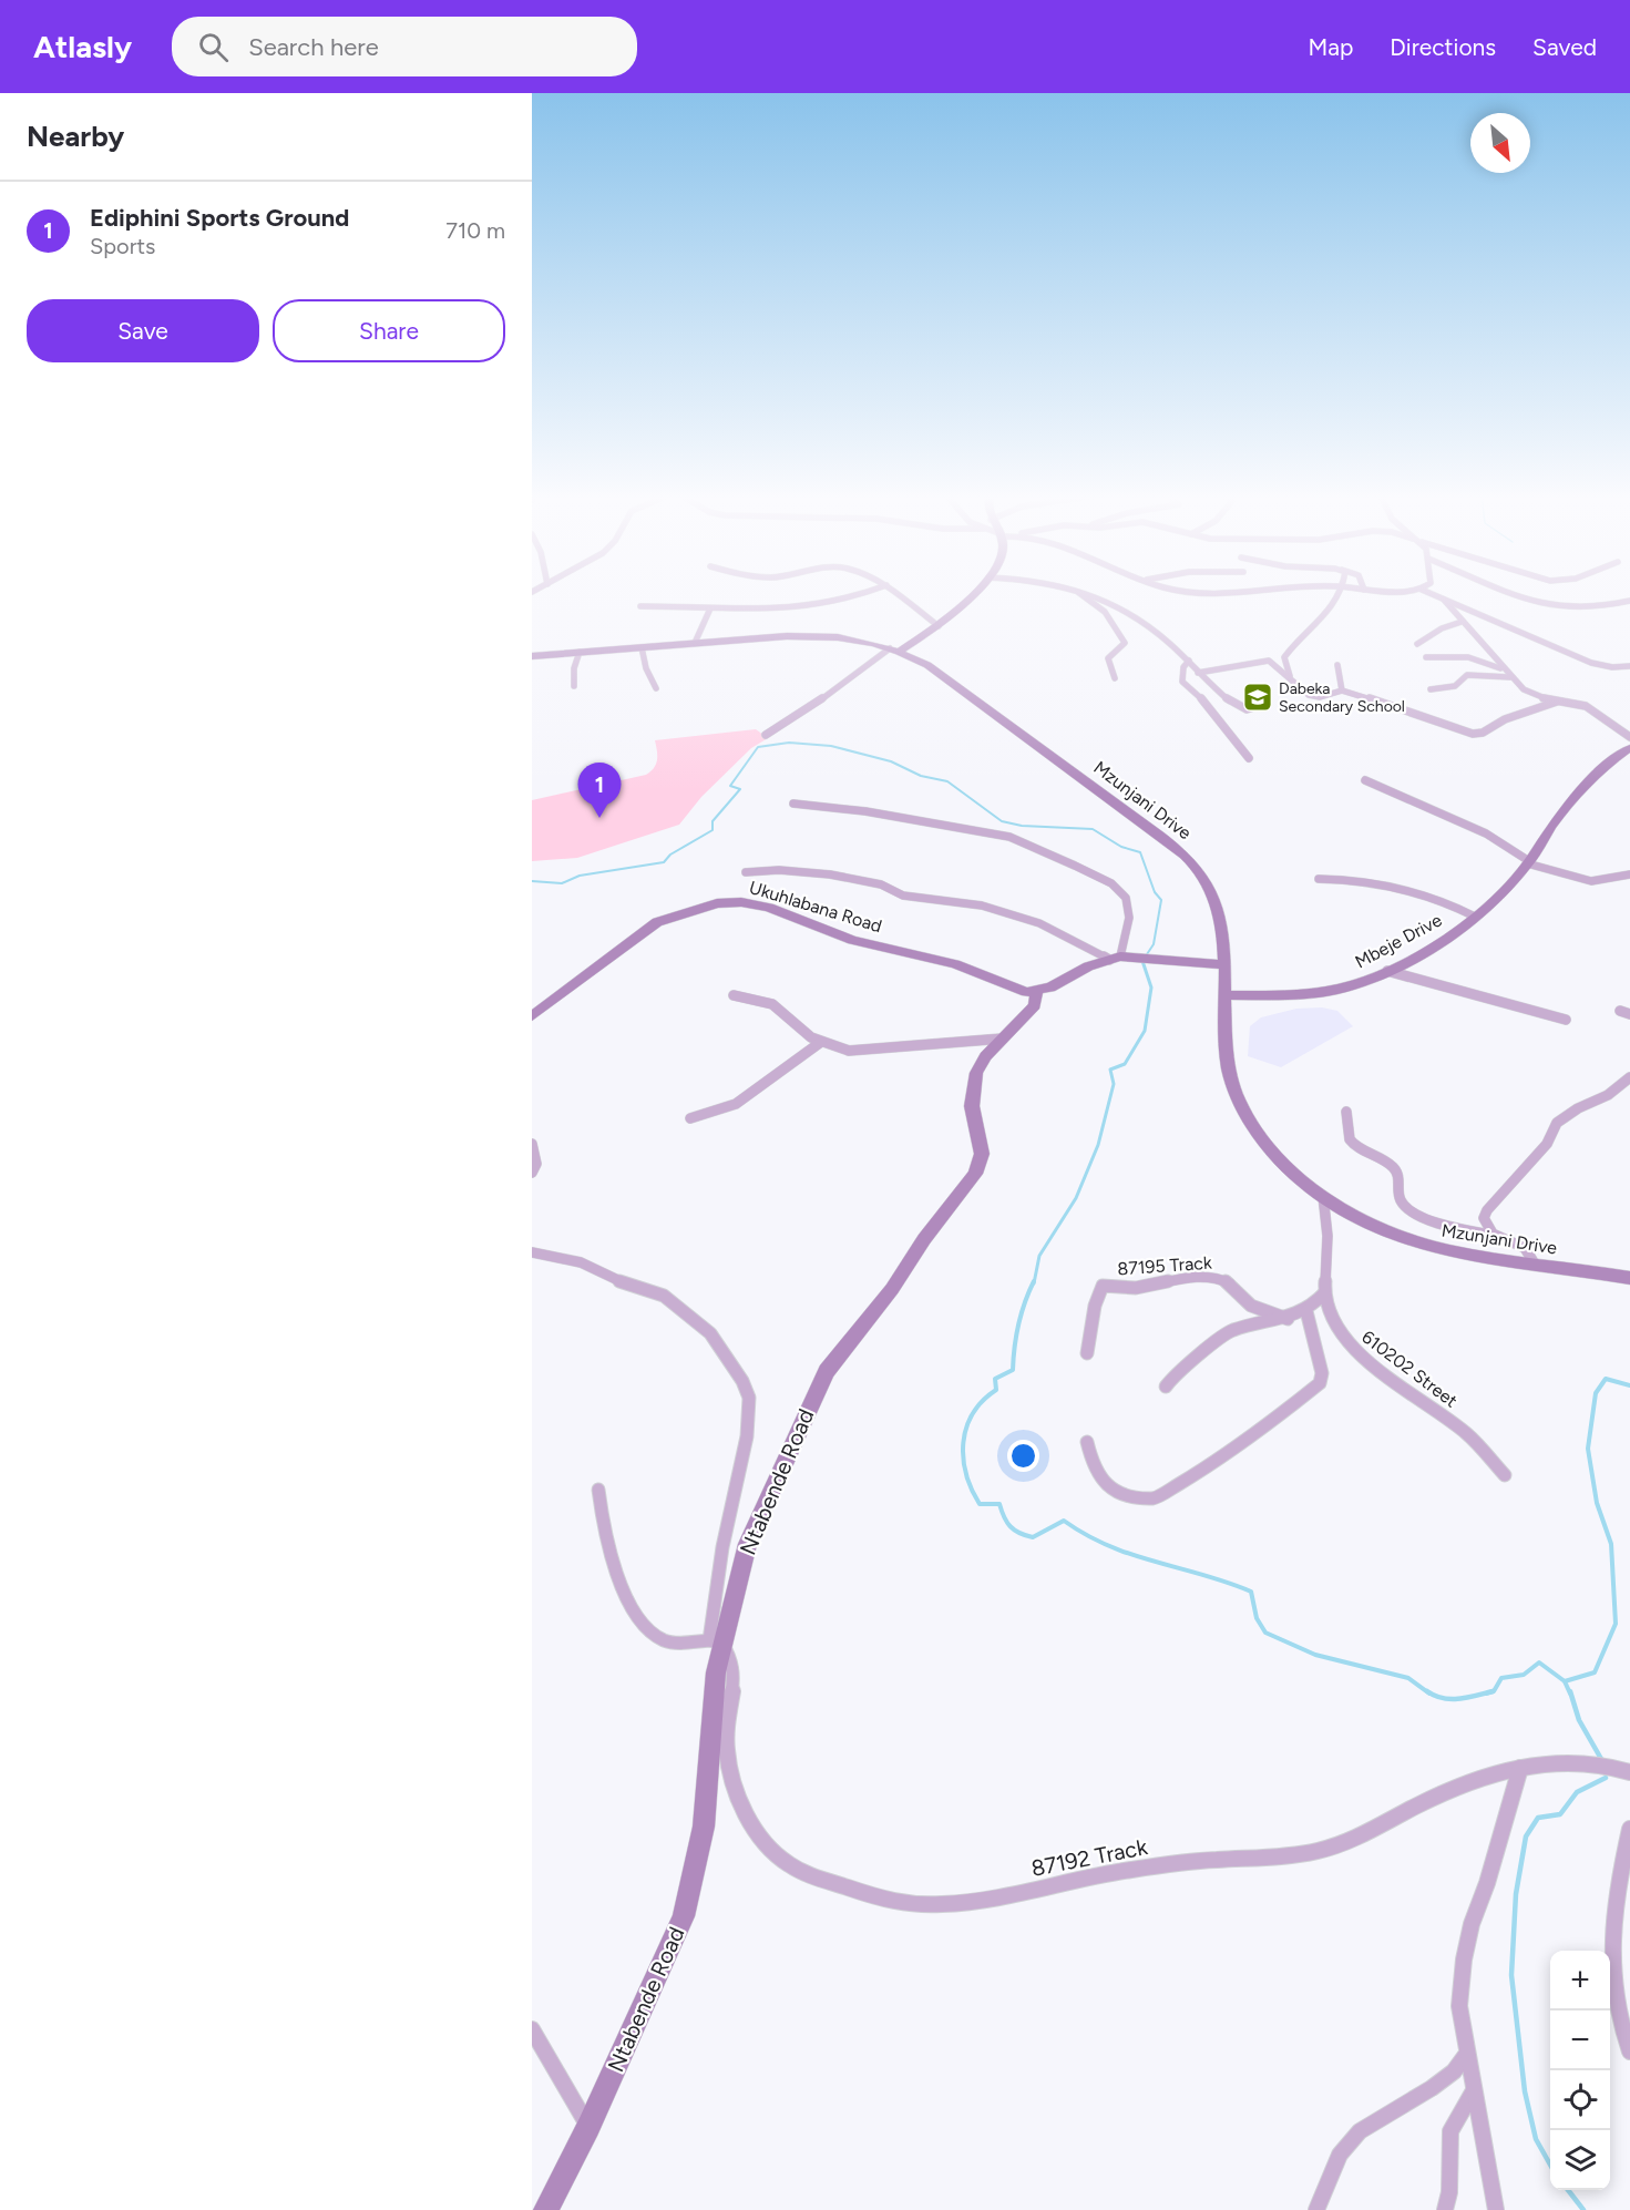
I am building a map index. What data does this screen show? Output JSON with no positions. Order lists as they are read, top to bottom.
{
  "streets": {
    "street": [
      "Mzunjani Drive",
      "Ukuhlabana Road",
      "Mbeje Drive",
      "87195 Track",
      "610202 Street",
      "Ntabende Road",
      "87192 Track"
    ]
  },
  "crossings": [
    ["Mzunjani Drive", "Mbeje Drive"],
    ["Mzunjani Drive", "610202 Street"],
    ["Ukuhlabana Road", "Ntabende Road"],
    ["Ntabende Road", "87192 Track"]
  ],
  "places": {
    "school or university": ["Dabeka Secondary School"]
  },
  "north": "bottom right",
  "page": {
    "header": "Atlasly",
    "search": "Search here",
    "nav": ["Map", "Directions", "Saved"],
    "heading": "Nearby",
    "list": [
      {
        "mark": "1",
        "name": "Ediphini Sports Ground",
        "note": "Sports",
        "value": "710 m"
      }
    ],
    "buttons": ["Save", "Share"],
    "pins": "1",
    "map_buttons": ["+", "−"]
  }
}
